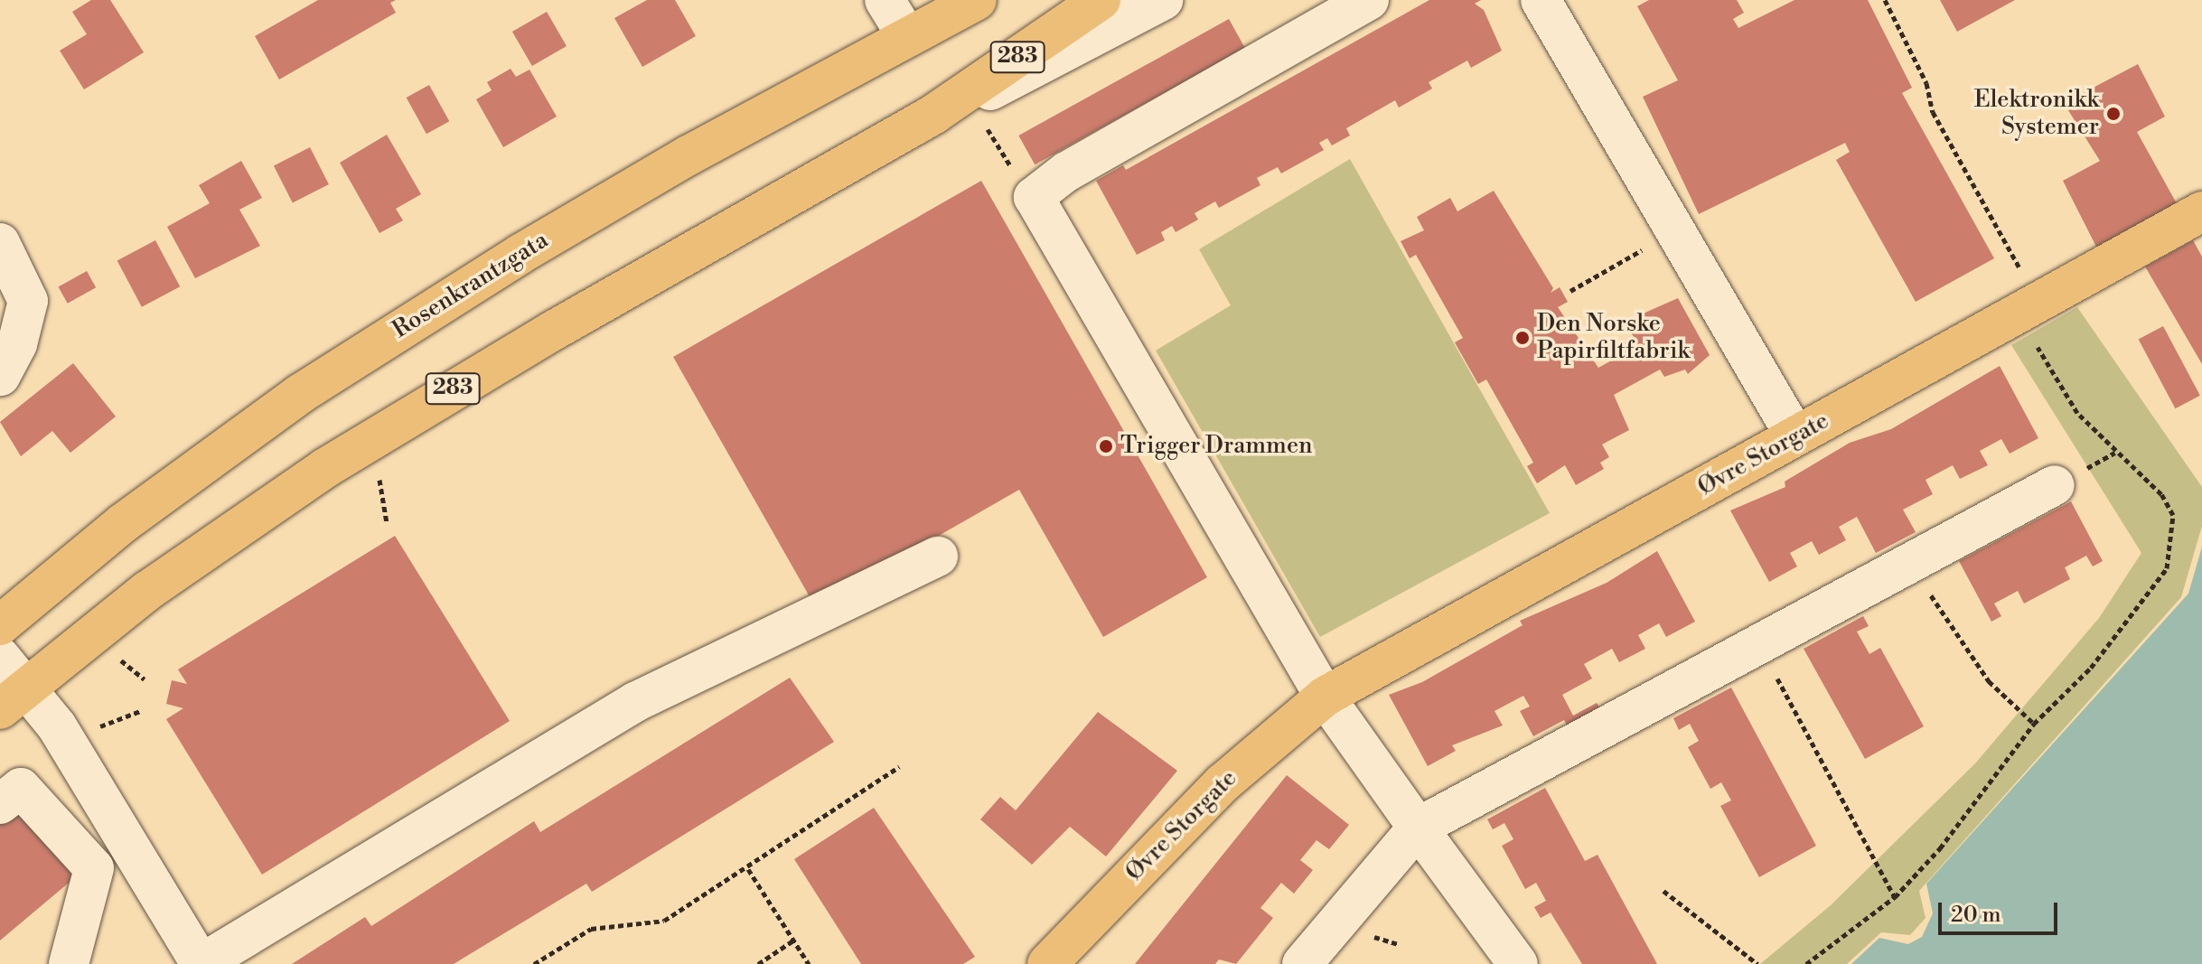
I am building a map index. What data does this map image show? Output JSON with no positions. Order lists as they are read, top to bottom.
{
  "streets": {
    "main road": ["283", "Rosenkrantzgata", "Øvre Storgate"]
  },
  "places": ["Elektronikk Systemer", "Den Norske Papirfiltfabrik", "Trigger Drammen"],
  "scale_bar": "20 m"
}
